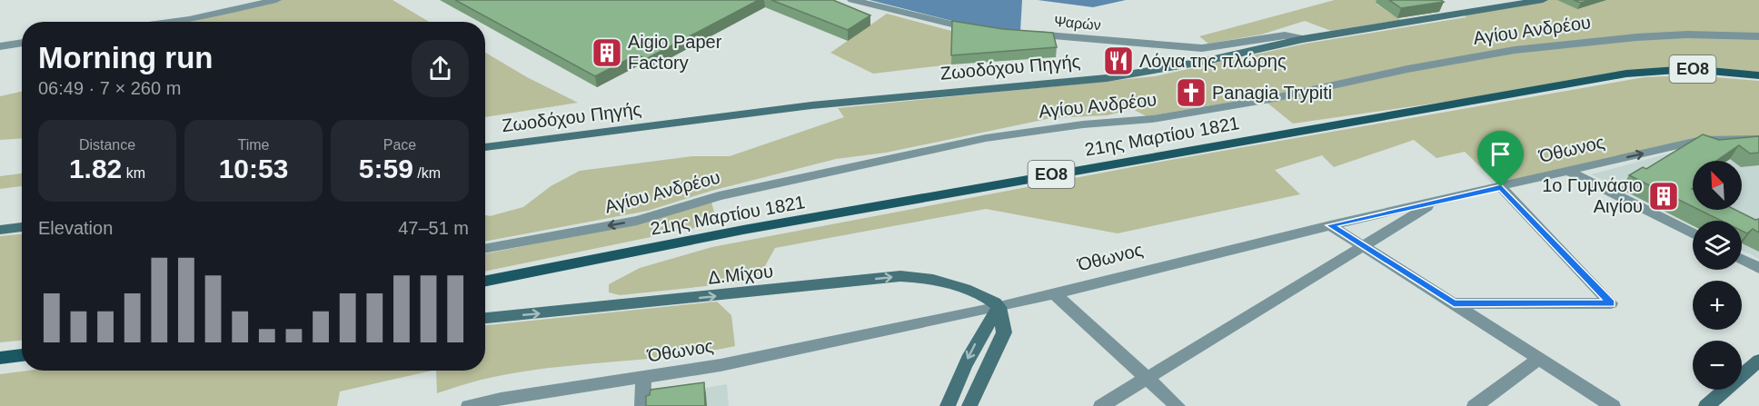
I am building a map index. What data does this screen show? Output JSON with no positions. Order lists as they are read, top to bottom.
{
  "streets": {
    "main road": [
      "Ζωοδόχου Πηγής",
      "ΕΟ8",
      "21ης Μαρτίου 1821",
      "Δ.Μίχου"
    ],
    "street": ["Ψαρών", "Αγίου Ανδρέου", "Όθωνος"]
  },
  "crossings": [
    ["Ψαρών", "Ζωοδόχου Πηγής"],
    ["Όθωνος", "Δ.Μίχου"]
  ],
  "one_way": ["Αγίου Ανδρέου", "Δ.Μίχου"],
  "places": {
    "building": ["Aigio Paper Factory", "1ο Γυμνάσιο Αιγίου"],
    "restaurant": ["Λόγια της πλώρης"],
    "church": ["Panagia Trypiti"]
  },
  "north": "top left",
  "page": {
    "heading": ["Morning run", "06:49 · 7 × 260 m"],
    "stats": [
      ["Distance", "1.82 km"],
      ["Time", "10:53"],
      ["Pace", "5:59 /km"]
    ],
    "map_buttons": ["+", "−"],
    "chart": ["Elevation", "47–51 m"]
  }
}
